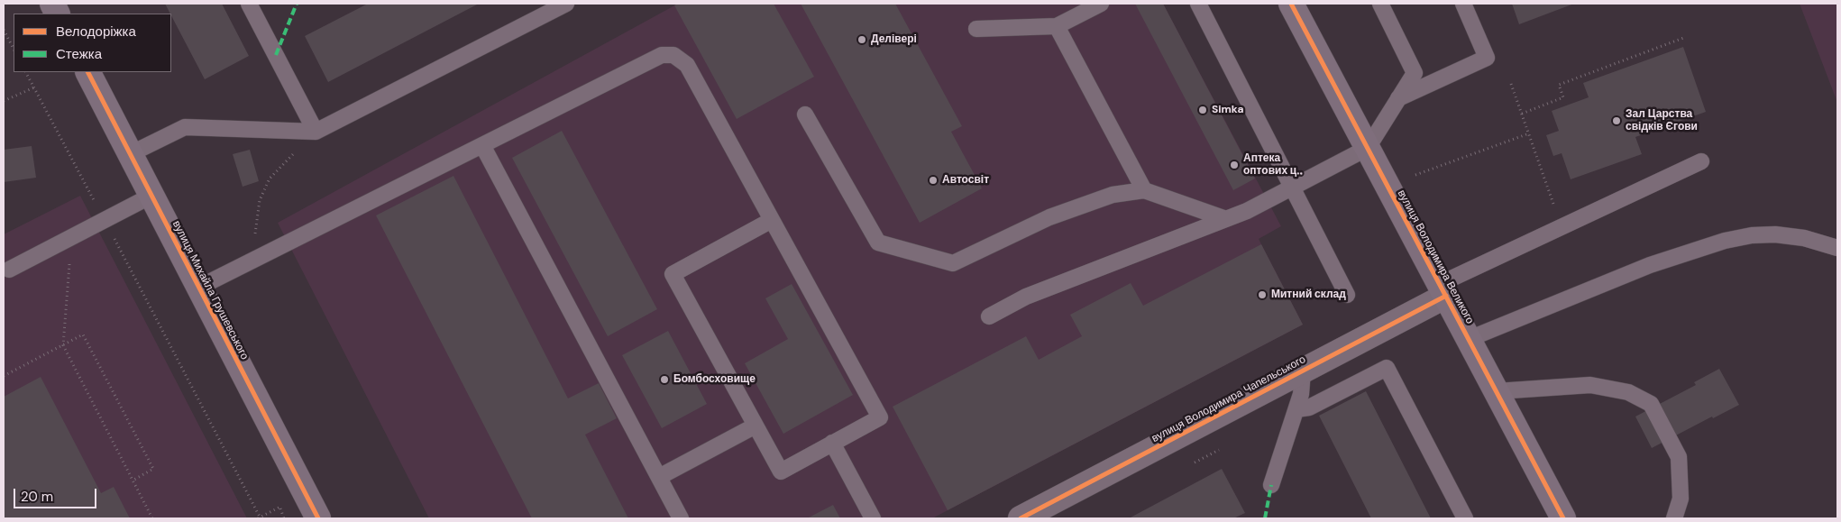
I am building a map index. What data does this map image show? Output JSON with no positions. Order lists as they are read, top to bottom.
{
  "streets": {
    "street": ["вулиця Володимира Великого", "вулиця Михайла Грушевського", "вулиця Володимира Чапельського"]
  },
  "crossings": [
    ["вулиця Володимира Великого", "вулиця Володимира Чапельського"]
  ],
  "places": [
    "Делівері",
    "Simka",
    "Зал Царства свідків Єгови",
    "Аптека оптових ц‥",
    "Автосвіт",
    "Митний склад",
    "Бомбосховище"
  ],
  "legend": ["Велодоріжка", "Стежка"],
  "scale_bar": "20 m"
}
